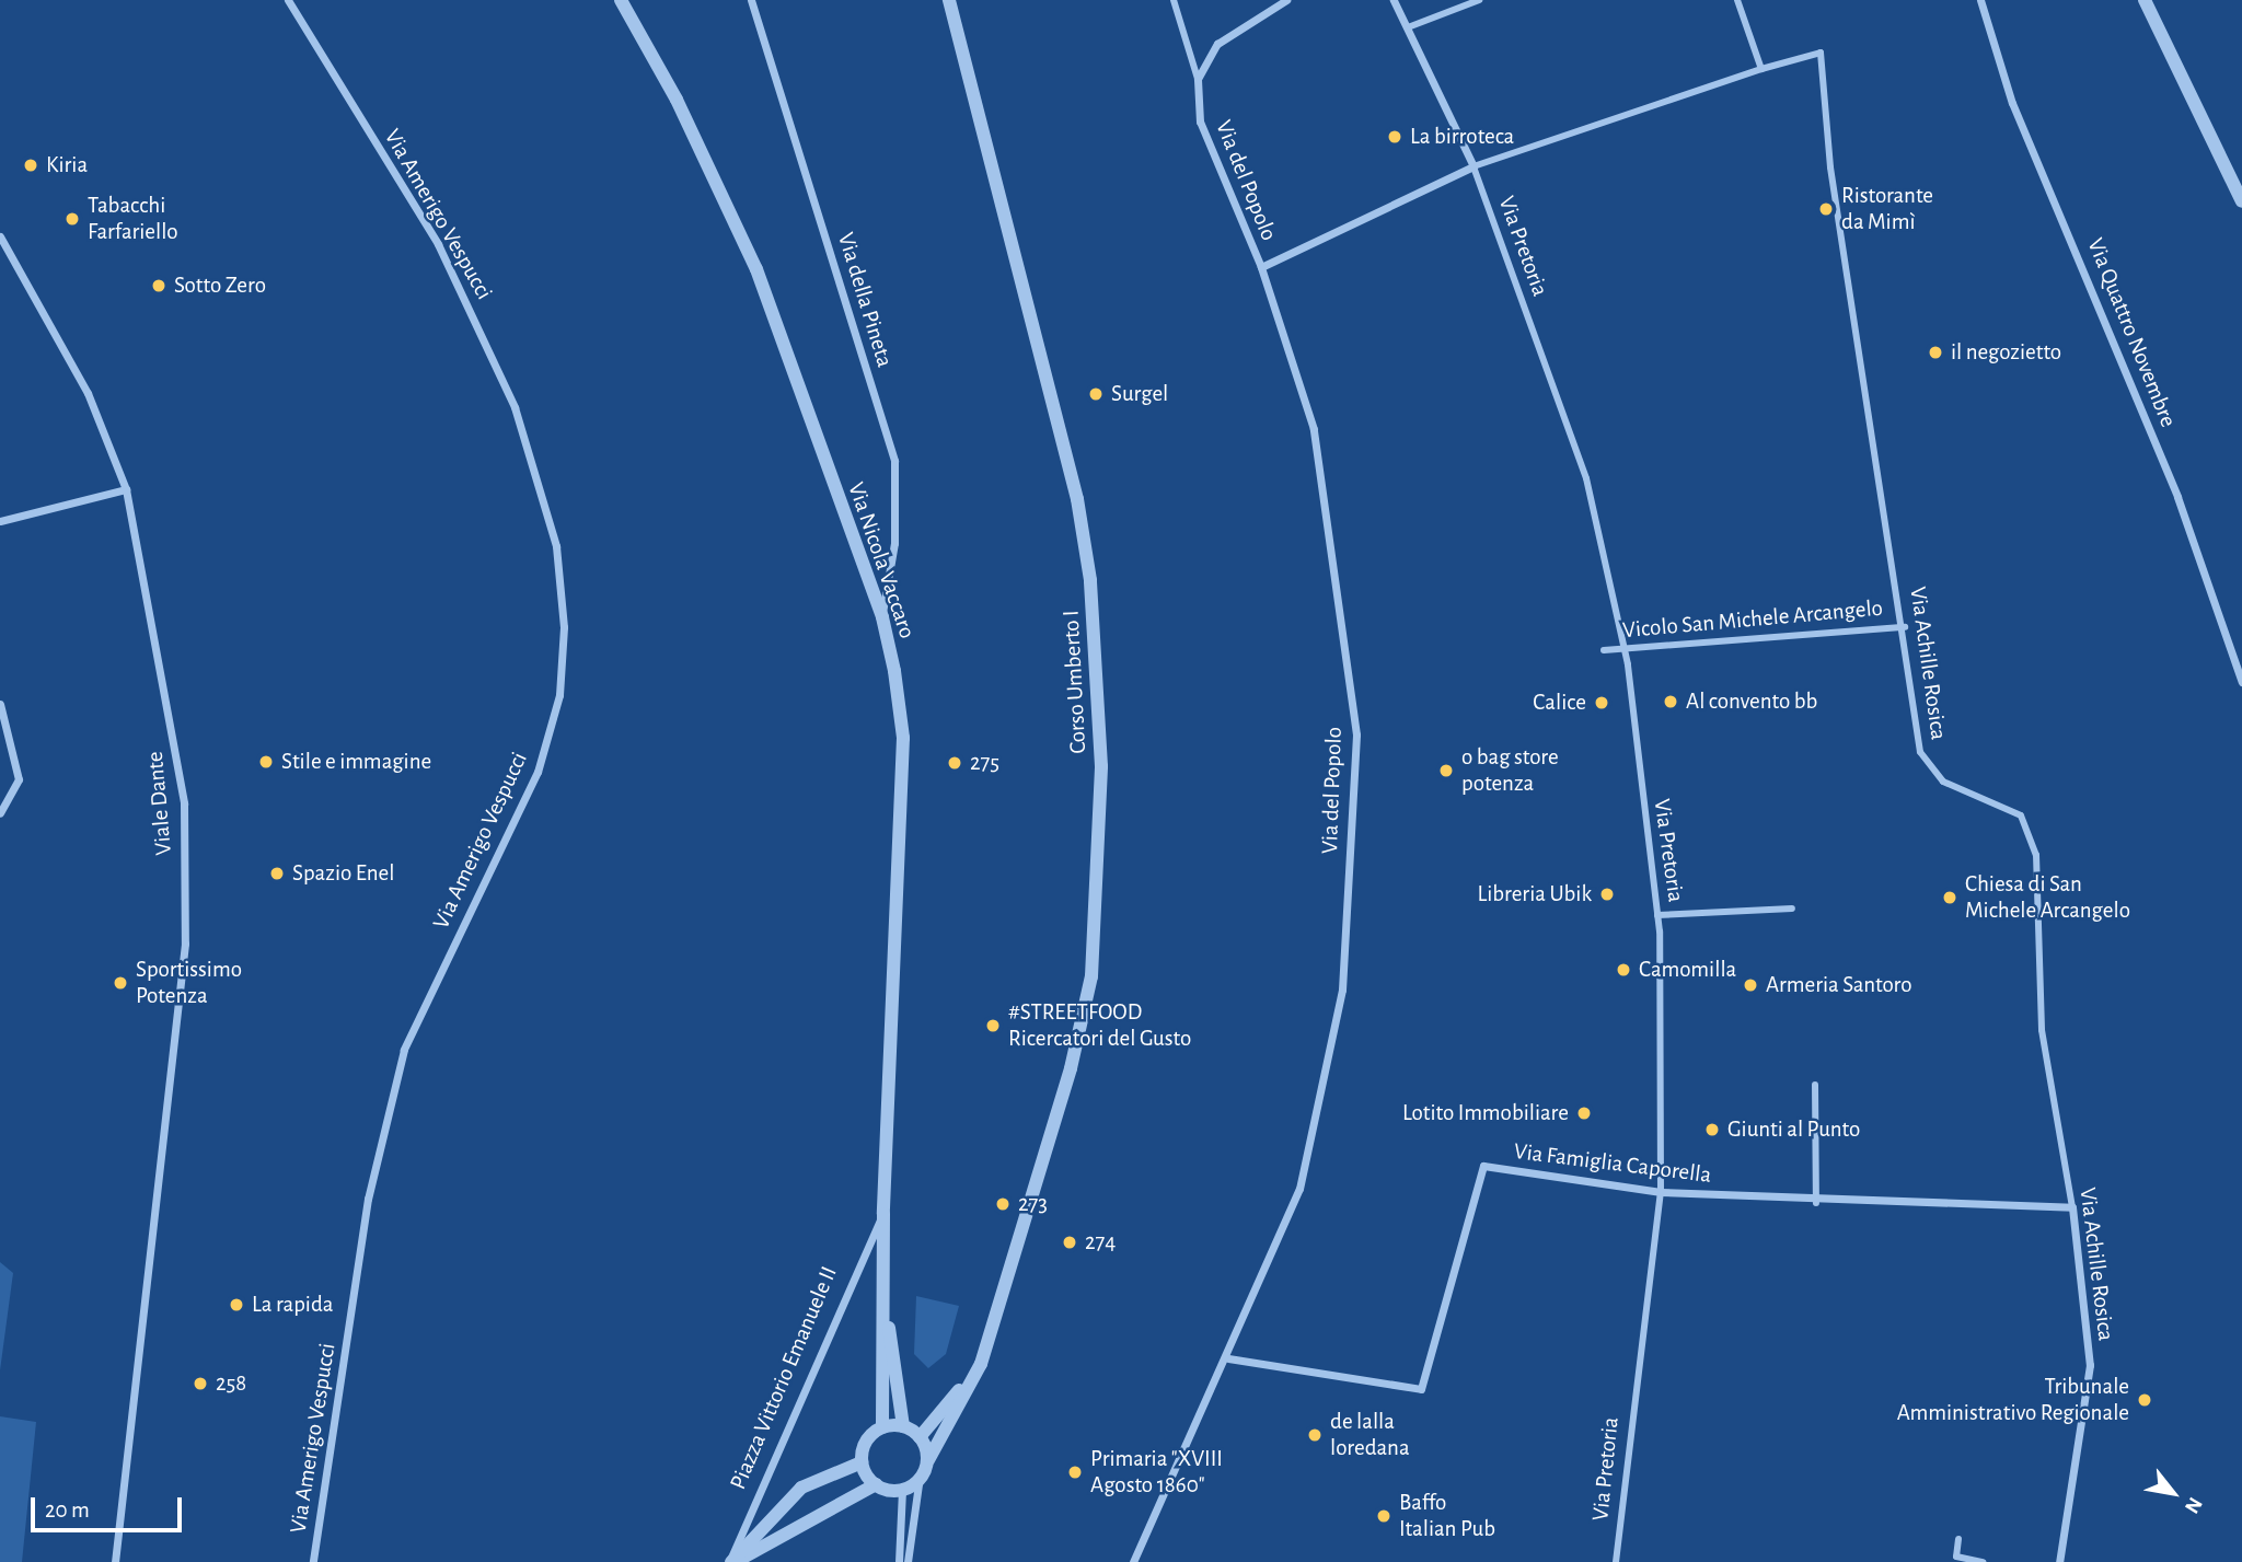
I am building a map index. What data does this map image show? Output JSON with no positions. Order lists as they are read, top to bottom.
{
  "streets": {
    "street": [
      "Via del Popolo",
      "Via Amerigo Vespucci",
      "Via Pretoria",
      "Via della Pineta",
      "Via Quattro Novembre",
      "Via Nicola Vaccaro",
      "Vicolo San Michele Arcangelo",
      "Via Achille Rosica",
      "Corso Umberto I",
      "Viale Dante",
      "Via Famiglia Caporella",
      "Piazza Vittorio Emanuele II"
    ]
  },
  "crossings": [
    ["Via del Popolo", "Via Famiglia Caporella"],
    ["Via Pretoria", "Vicolo San Michele Arcangelo"],
    ["Via Pretoria", "Via Famiglia Caporella"],
    ["Via della Pineta", "Via Nicola Vaccaro"],
    ["Via Nicola Vaccaro", "Piazza Vittorio Emanuele II"],
    ["Vicolo San Michele Arcangelo", "Via Achille Rosica"],
    ["Via Achille Rosica", "Via Famiglia Caporella"]
  ],
  "places": [
    "La birroteca",
    "Kiria",
    "Ristorante da Mimì",
    "Tabacchi Farfariello",
    "Sotto Zero",
    "il negozietto",
    "Surgel",
    "Al convento bb",
    "Calice",
    "Stile e immagine",
    "275",
    "o bag store potenza",
    "Spazio Enel",
    "Libreria Ubik",
    "Chiesa di San Michele Arcangelo",
    "Camomilla",
    "Sportissimo Potenza",
    "Armeria Santoro",
    "#STREETFOOD Ricercatori del Gusto",
    "Lotito Immobiliare",
    "Giunti al Punto",
    "273",
    "274",
    "La rapida",
    "258",
    "Tribunale Amministrativo Regionale",
    "de lalla loredana",
    "Primaria \"XVIII Agosto 1860\"",
    "Baffo Italian Pub"
  ],
  "scale_bar": "20 m",
  "north": "bottom right"
}
